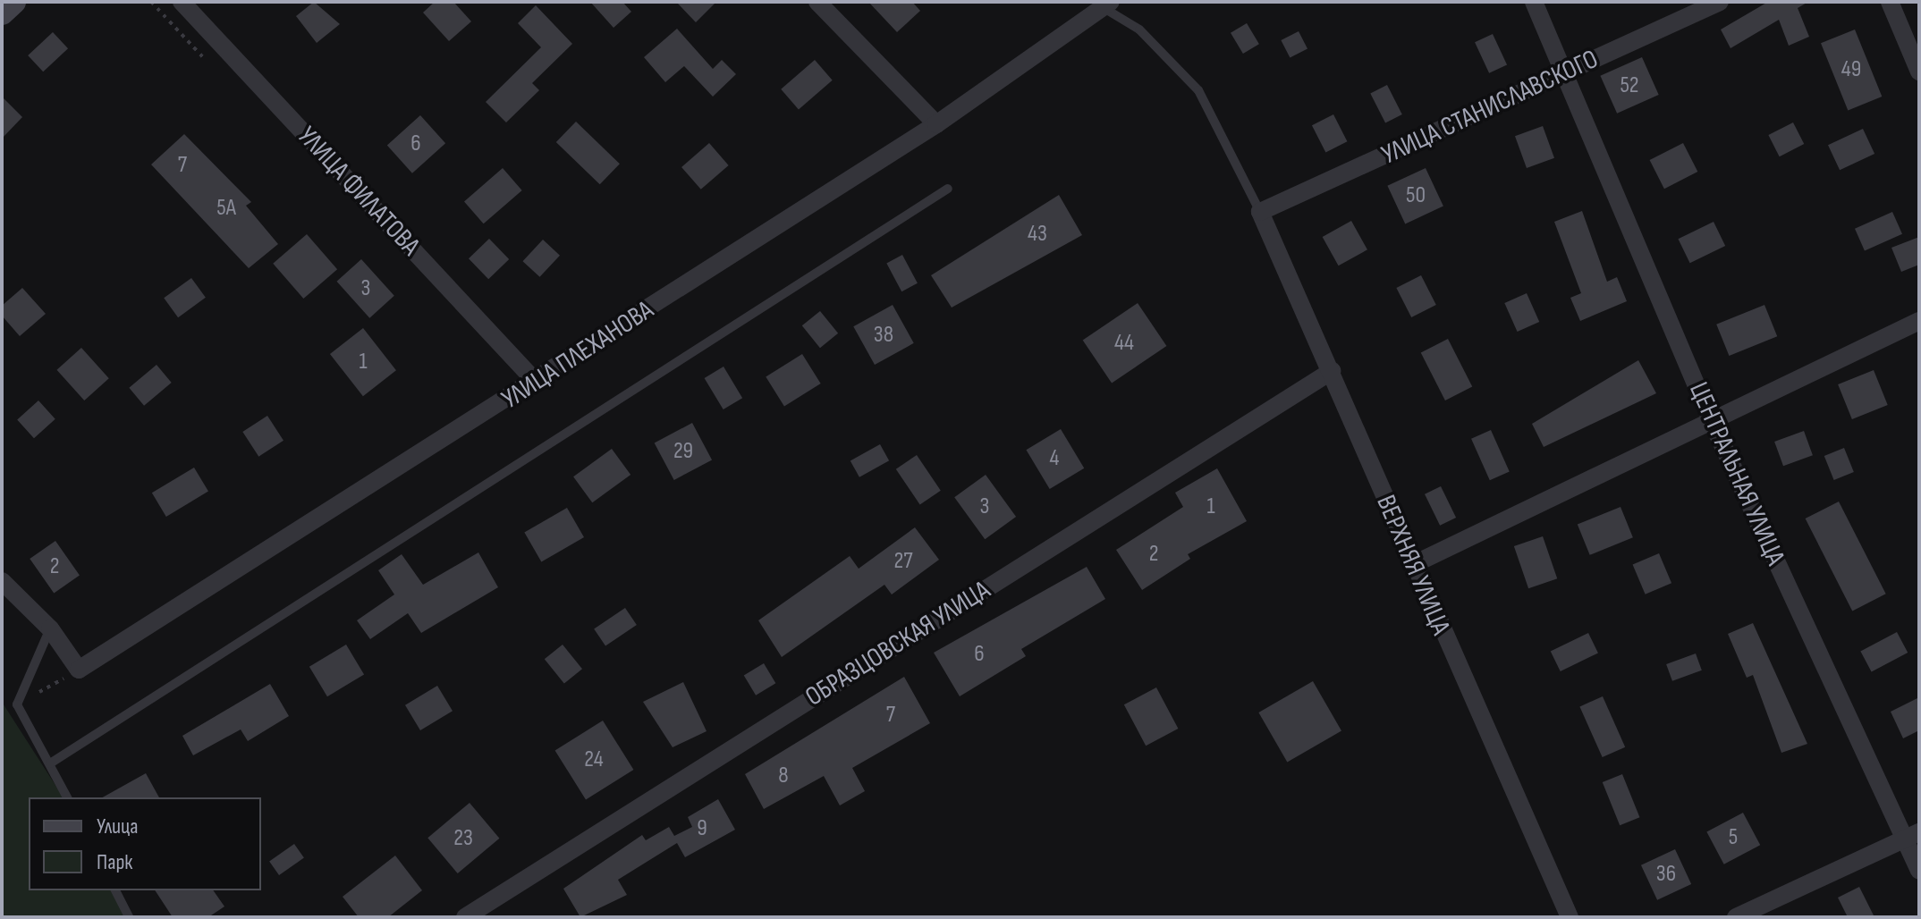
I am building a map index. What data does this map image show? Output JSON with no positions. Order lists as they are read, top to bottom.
{
  "streets": {
    "street": [
      "УЛИЦА СТАНИСЛАВСКОГО",
      "УЛИЦА ФИЛАТОВА",
      "УЛИЦА ПЛЕХАНОВА",
      "ЦЕНТРАЛЬНАЯ УЛИЦА",
      "ВЕРХНЯЯ УЛИЦА",
      "ОБРАЗЦОВСКАЯ УЛИЦА"
    ]
  },
  "crossings": [
    ["УЛИЦА СТАНИСЛАВСКОГО", "ЦЕНТРАЛЬНАЯ УЛИЦА"],
    ["УЛИЦА СТАНИСЛАВСКОГО", "ВЕРХНЯЯ УЛИЦА"],
    ["УЛИЦА ФИЛАТОВА", "УЛИЦА ПЛЕХАНОВА"],
    ["ВЕРХНЯЯ УЛИЦА", "ОБРАЗЦОВСКАЯ УЛИЦА"]
  ],
  "house_numbers": [
    "49",
    "52",
    "6",
    "7",
    "50",
    "5А",
    "43",
    "3",
    "38",
    "44",
    "1",
    "29",
    "4",
    "3",
    "1",
    "2",
    "27",
    "2",
    "6",
    "7",
    "24",
    "8",
    "9",
    "5",
    "23",
    "36"
  ],
  "legend": ["Улица", "Парк"]
}
